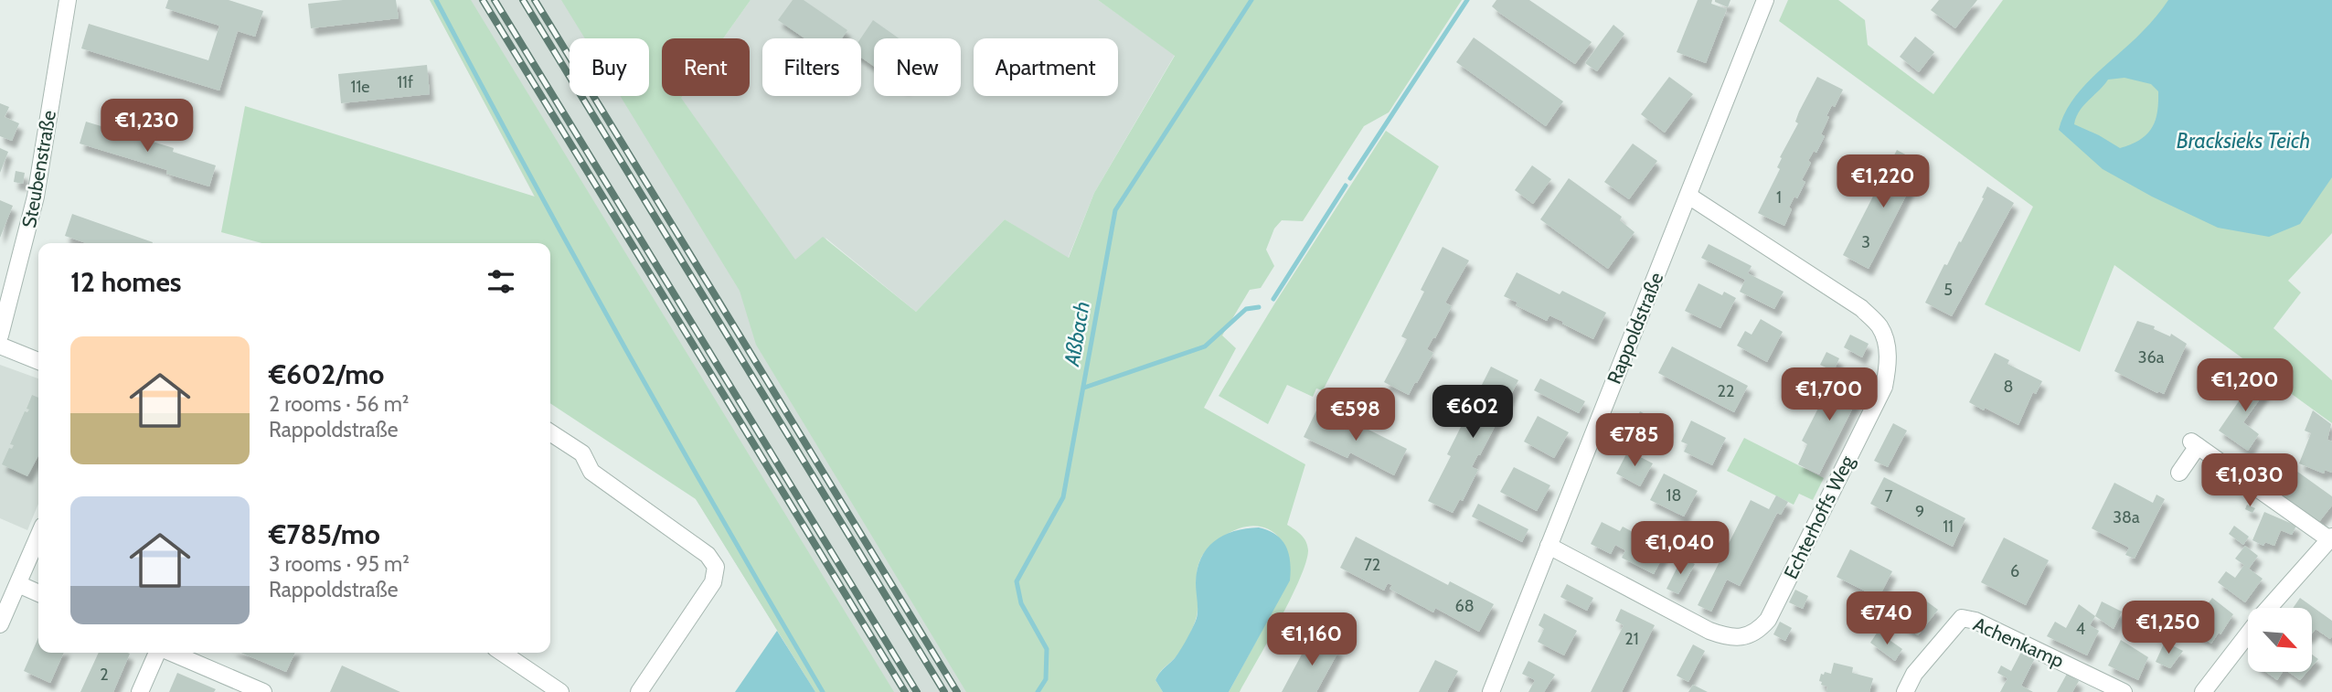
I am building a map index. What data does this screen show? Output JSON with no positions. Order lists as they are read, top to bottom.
{
  "streets": {
    "street": [
      "Steubenstraße",
      "Rappoldstraße",
      "Echterhoffs Weg",
      "Achenkamp"
    ]
  },
  "crossings": [
    ["Rappoldstraße", "Echterhoffs Weg"]
  ],
  "water": ["Bracksieks Teich", "Aßbach"],
  "house_numbers": [
    "11f",
    "11e",
    "1",
    "3",
    "5",
    "36a",
    "8",
    "22",
    "18",
    "7",
    "9",
    "38a",
    "11",
    "72",
    "6",
    "68",
    "4",
    "21",
    "2"
  ],
  "north": "bottom right",
  "page": {
    "chip": [
      "Buy",
      "Rent",
      "Filters",
      "New",
      "Apartment"
    ],
    "price": [
      "€1,230",
      "€1,220",
      "€1,200",
      "€1,700",
      "€602",
      "€598",
      "€785",
      "€1,030",
      "€1,040",
      "€740",
      "€1,250",
      "€1,160"
    ],
    "heading": "12 homes",
    "list": [
      {
        "name": "€602/mo",
        "note": "2 rooms · 56 m² · Rappoldstraße"
      },
      {
        "name": "€785/mo",
        "note": "3 rooms · 95 m² · Rappoldstraße"
      }
    ]
  }
}
